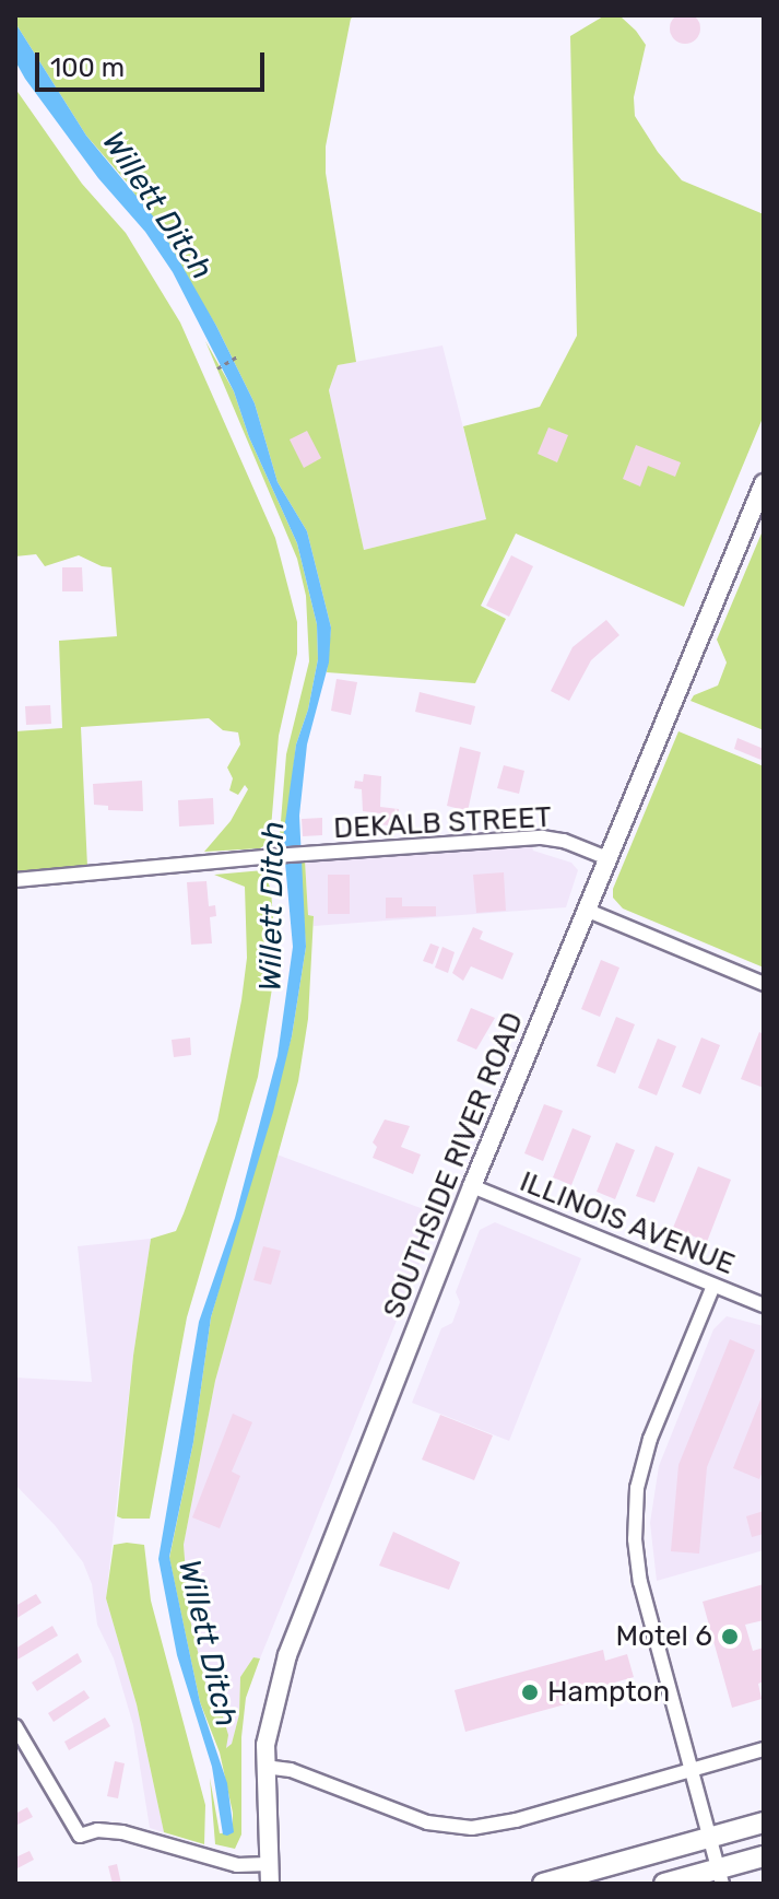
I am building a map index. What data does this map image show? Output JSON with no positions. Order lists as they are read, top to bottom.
{
  "streets": {
    "main road": ["SOUTHSIDE RIVER ROAD"],
    "street": ["DEKALB STREET", "ILLINOIS AVENUE"]
  },
  "crossings": [
    ["DEKALB STREET", "SOUTHSIDE RIVER ROAD"],
    ["SOUTHSIDE RIVER ROAD", "ILLINOIS AVENUE"]
  ],
  "water": ["Willett Ditch"],
  "places": ["Motel 6", "Hampton"],
  "scale_bar": "100 m"
}
